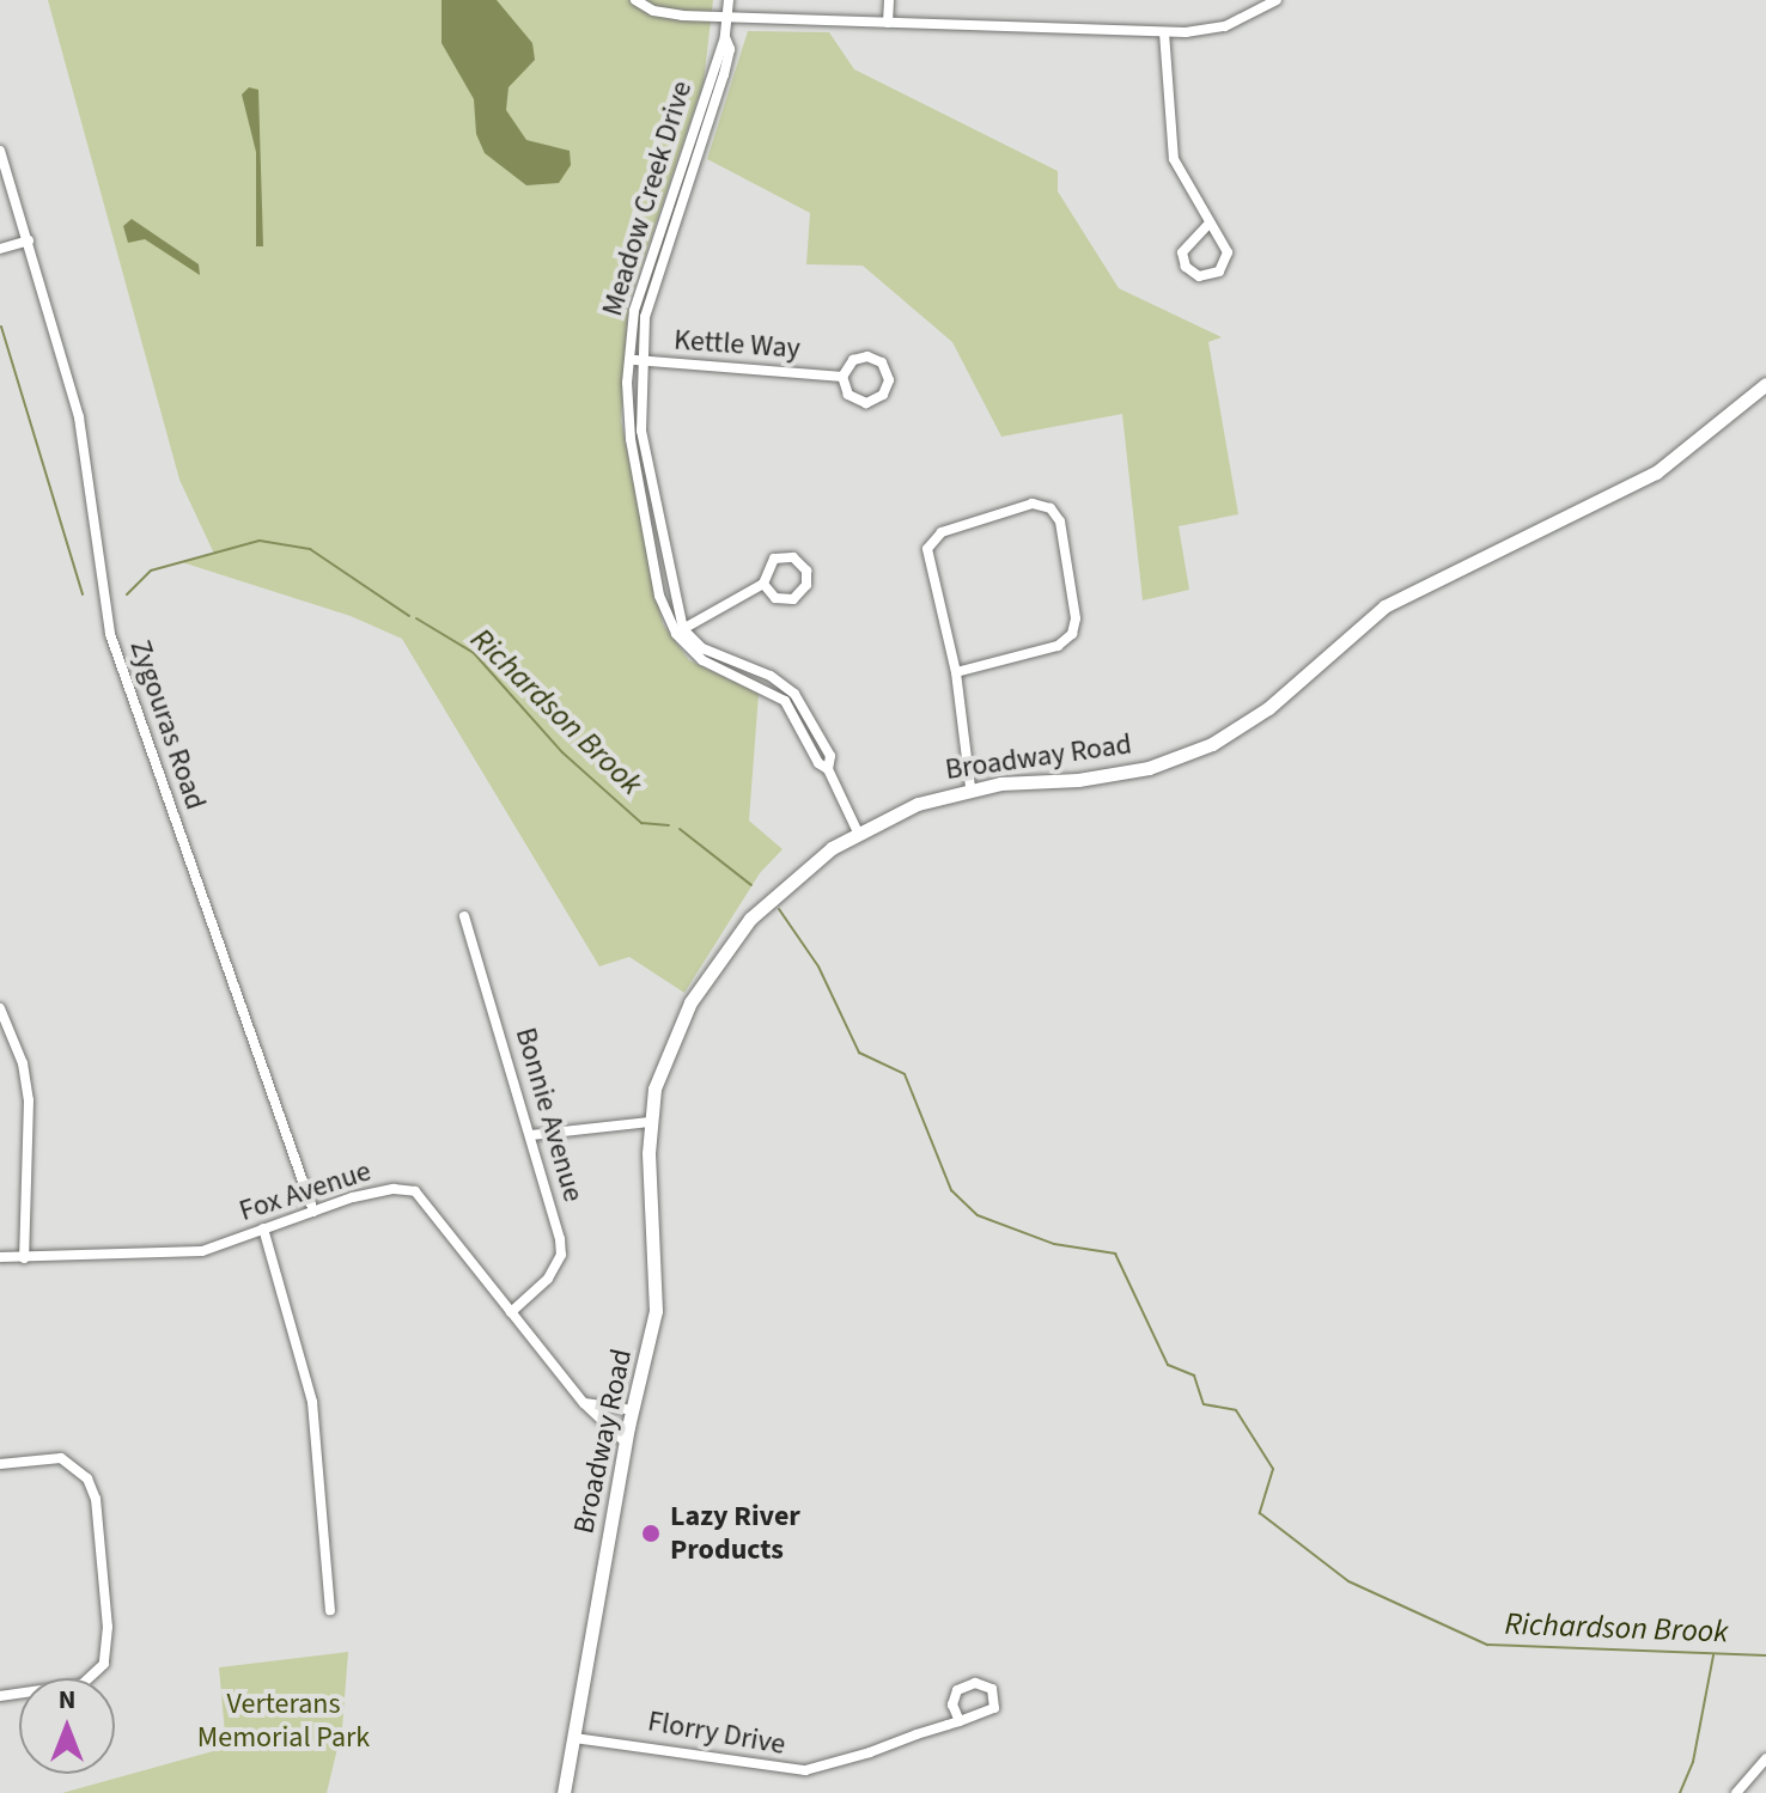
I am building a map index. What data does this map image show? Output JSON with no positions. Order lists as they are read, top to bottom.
{
  "streets": {
    "main road": ["Broadway Road"],
    "street": [
      "Meadow Creek Drive",
      "Kettle Way",
      "Zygouras Road",
      "Bonnie Avenue",
      "Fox Avenue",
      "Florry Drive"
    ]
  },
  "crossings": [
    ["Meadow Creek Drive", "Kettle Way"],
    ["Zygouras Road", "Fox Avenue"],
    ["Broadway Road", "Fox Avenue"],
    ["Broadway Road", "Florry Drive"],
    ["Bonnie Avenue", "Fox Avenue"]
  ],
  "water": ["Richardson Brook"],
  "parks": ["Verterans Memorial Park"],
  "places": ["Lazy River Products"],
  "north": "top"
}
